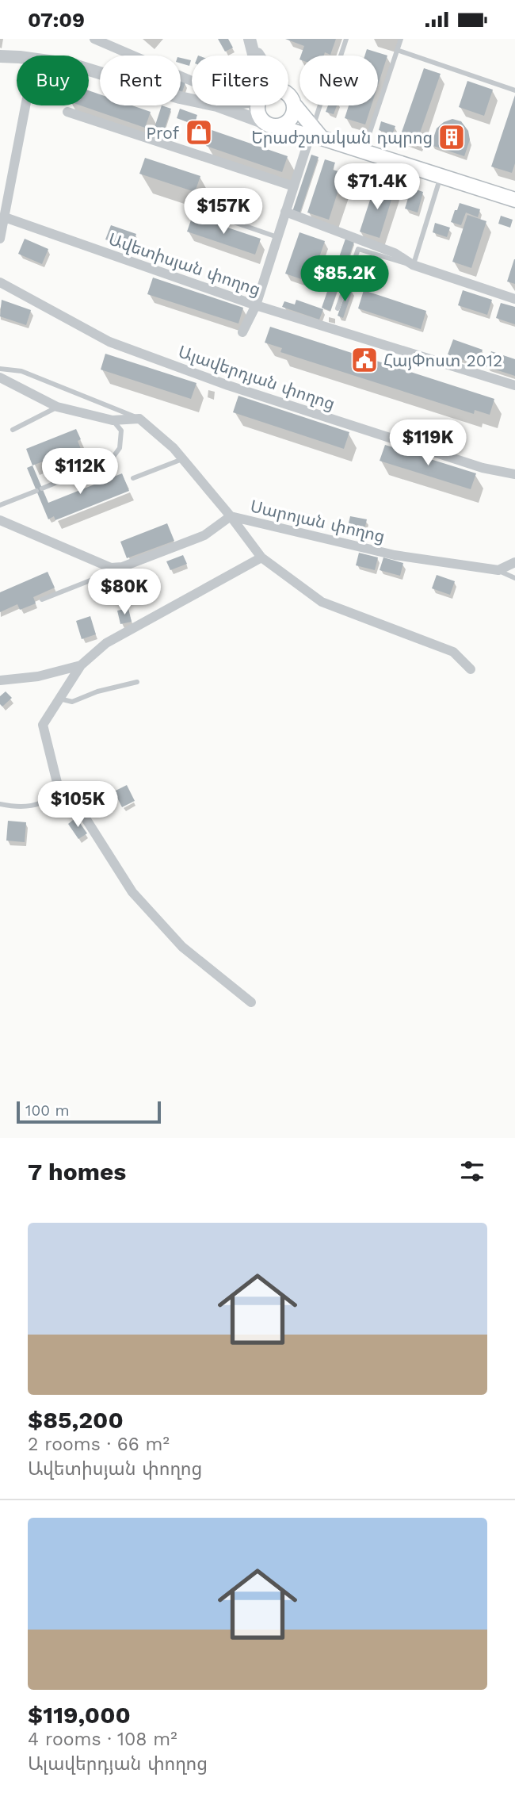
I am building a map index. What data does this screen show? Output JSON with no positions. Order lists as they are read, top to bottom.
{
  "streets": {
    "street": ["Ավետիսյան փողոց", "Ալավերդյան փողոց", "Սարոյան փողոց"]
  },
  "places": {
    "shop": ["Prof"],
    "building": ["Երաժշտական դպրոց"],
    "public building": ["ՀայՓոստ 2012"]
  },
  "scale_bar": "100 m",
  "page": {
    "status": "07:09",
    "chip": [
      "Buy",
      "Rent",
      "Filters",
      "New"
    ],
    "price": [
      "$71.4K",
      "$157K",
      "$85.2K",
      "$119K",
      "$112K",
      "$80K",
      "$105K"
    ],
    "scale": "100 m",
    "heading": "7 homes",
    "list": [
      {
        "name": "$85,200",
        "note": "2 rooms · 66 m² · Ավետիսյան փողոց"
      },
      {
        "name": "$119,000",
        "note": "4 rooms · 108 m² · Ալավերդյան փողոց"
      }
    ]
  }
}
